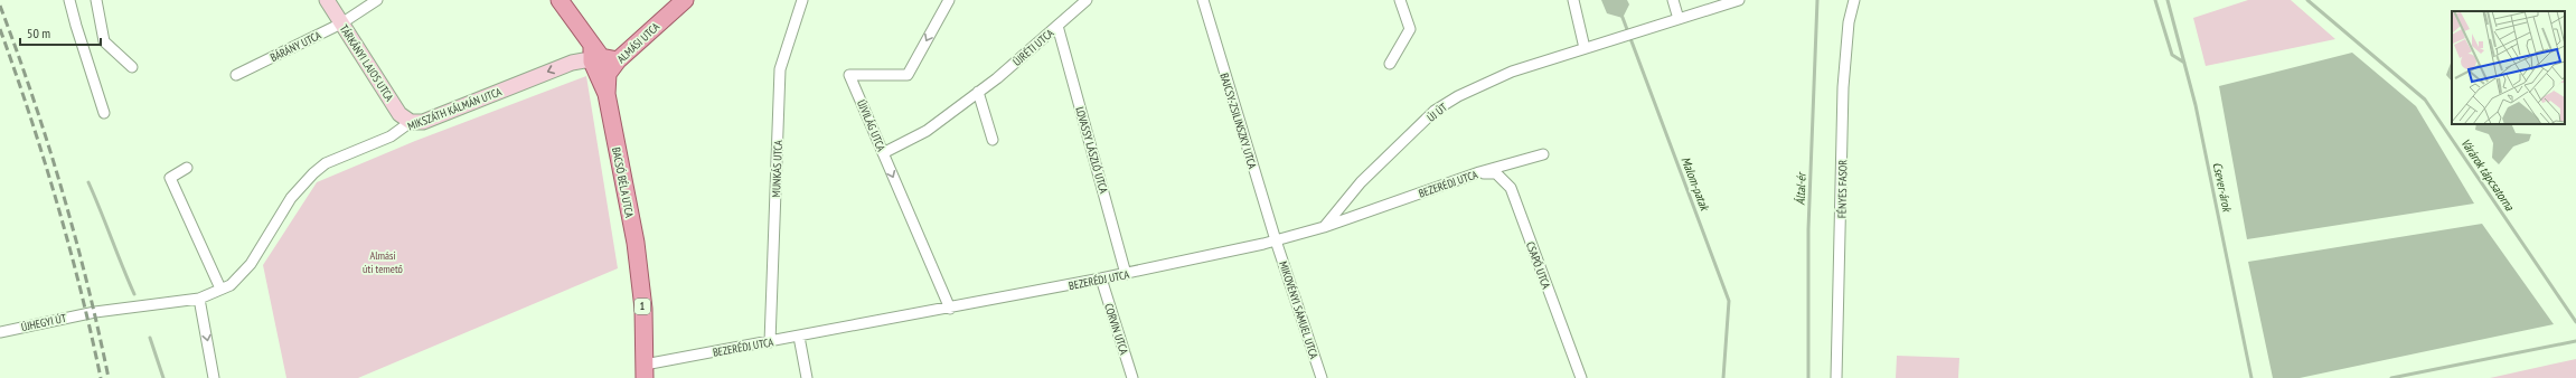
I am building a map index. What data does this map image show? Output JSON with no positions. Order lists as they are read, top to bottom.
{
  "streets": {
    "main road": ["ALMÁSI UTCA", "BACSÓ BÉLA UTCA", "1"],
    "street": [
      "BÁRÁNY UTCA",
      "ÚJRÉTI UTCA",
      "TÁRKÁNYI LAJOS UTCA",
      "MIKSZÁTH KÁLMÁN UTCA",
      "ÚJ ÚT",
      "BAJCSY-ZSILINSZKY UTCA",
      "ÚJVILÁG UTCA",
      "LOVASSY LÁSZLÓ UTCA",
      "MUNKÁS UTCA",
      "BEZERÉDJ UTCA",
      "FÉNYES FASOR",
      "CSAPÓ UTCA",
      "MIKOVÉNYI SÁMUEL UTCA",
      "ÚJHEGYI ÚT",
      "CORVIN UTCA"
    ]
  },
  "crossings": [
    ["ALMÁSI UTCA", "BACSÓ BÉLA UTCA"],
    ["BÁRÁNY UTCA", "TÁRKÁNYI LAJOS UTCA"],
    ["ÚJRÉTI UTCA", "ÚJVILÁG UTCA"],
    ["ÚJRÉTI UTCA", "LOVASSY LÁSZLÓ UTCA"],
    ["TÁRKÁNYI LAJOS UTCA", "MIKSZÁTH KÁLMÁN UTCA"],
    ["MIKSZÁTH KÁLMÁN UTCA", "BACSÓ BÉLA UTCA"],
    ["MIKSZÁTH KÁLMÁN UTCA", "ÚJHEGYI ÚT"],
    ["ÚJ ÚT", "BEZERÉDJ UTCA"],
    ["BAJCSY-ZSILINSZKY UTCA", "BEZERÉDJ UTCA"],
    ["BAJCSY-ZSILINSZKY UTCA", "MIKOVÉNYI SÁMUEL UTCA"],
    ["ÚJVILÁG UTCA", "BEZERÉDJ UTCA"],
    ["LOVASSY LÁSZLÓ UTCA", "BEZERÉDJ UTCA"],
    ["MUNKÁS UTCA", "BEZERÉDJ UTCA"],
    ["BACSÓ BÉLA UTCA", "BEZERÉDJ UTCA"],
    ["BEZERÉDJ UTCA", "CSAPÓ UTCA"],
    ["BEZERÉDJ UTCA", "MIKOVÉNYI SÁMUEL UTCA"],
    ["BEZERÉDJ UTCA", "CORVIN UTCA"]
  ],
  "water": [
    "Várárok tápcsatorna",
    "Malom-patak",
    "Csever-árok",
    "Által-ér"
  ],
  "parks": ["Almási úti temető"],
  "scale_bar": "50 m"
}
